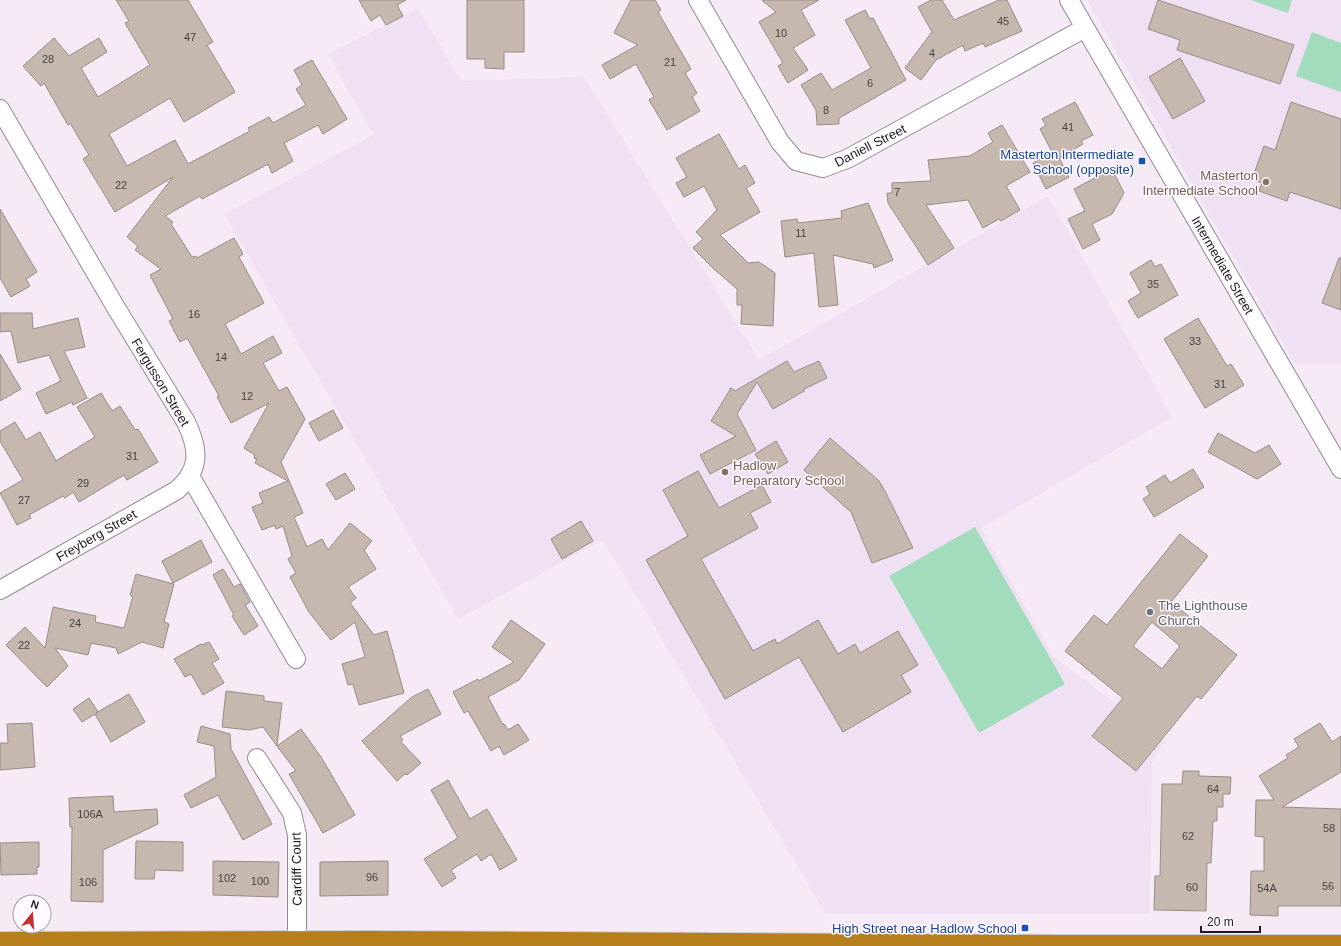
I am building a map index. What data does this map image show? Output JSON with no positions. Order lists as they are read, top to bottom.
{
  "streets": {
    "street": [
      "Daniell Street",
      "Intermediate Street",
      "Fergusson Street",
      "Freyberg Street",
      "Cardiff Court"
    ]
  },
  "crossings": [
    ["Daniell Street", "Intermediate Street"],
    ["Fergusson Street", "Freyberg Street"]
  ],
  "places": {
    "transit": ["Masterton Intermediate School (opposite)", "High Street near Hadlow School"],
    "other": ["Masterton Intermediate School", "Hadlow Preparatory School", "The Lighthouse Church"]
  },
  "house_numbers": [
    "45",
    "10",
    "47",
    "4",
    "28",
    "21",
    "6",
    "8",
    "41",
    "22",
    "7",
    "11",
    "35",
    "16",
    "33",
    "14",
    "31",
    "12",
    "31",
    "29",
    "27",
    "24",
    "22",
    "64",
    "106A",
    "58",
    "62",
    "96",
    "102",
    "100",
    "106",
    "56",
    "60",
    "54A"
  ],
  "scale_bar": "20 m",
  "north": "top"
}
